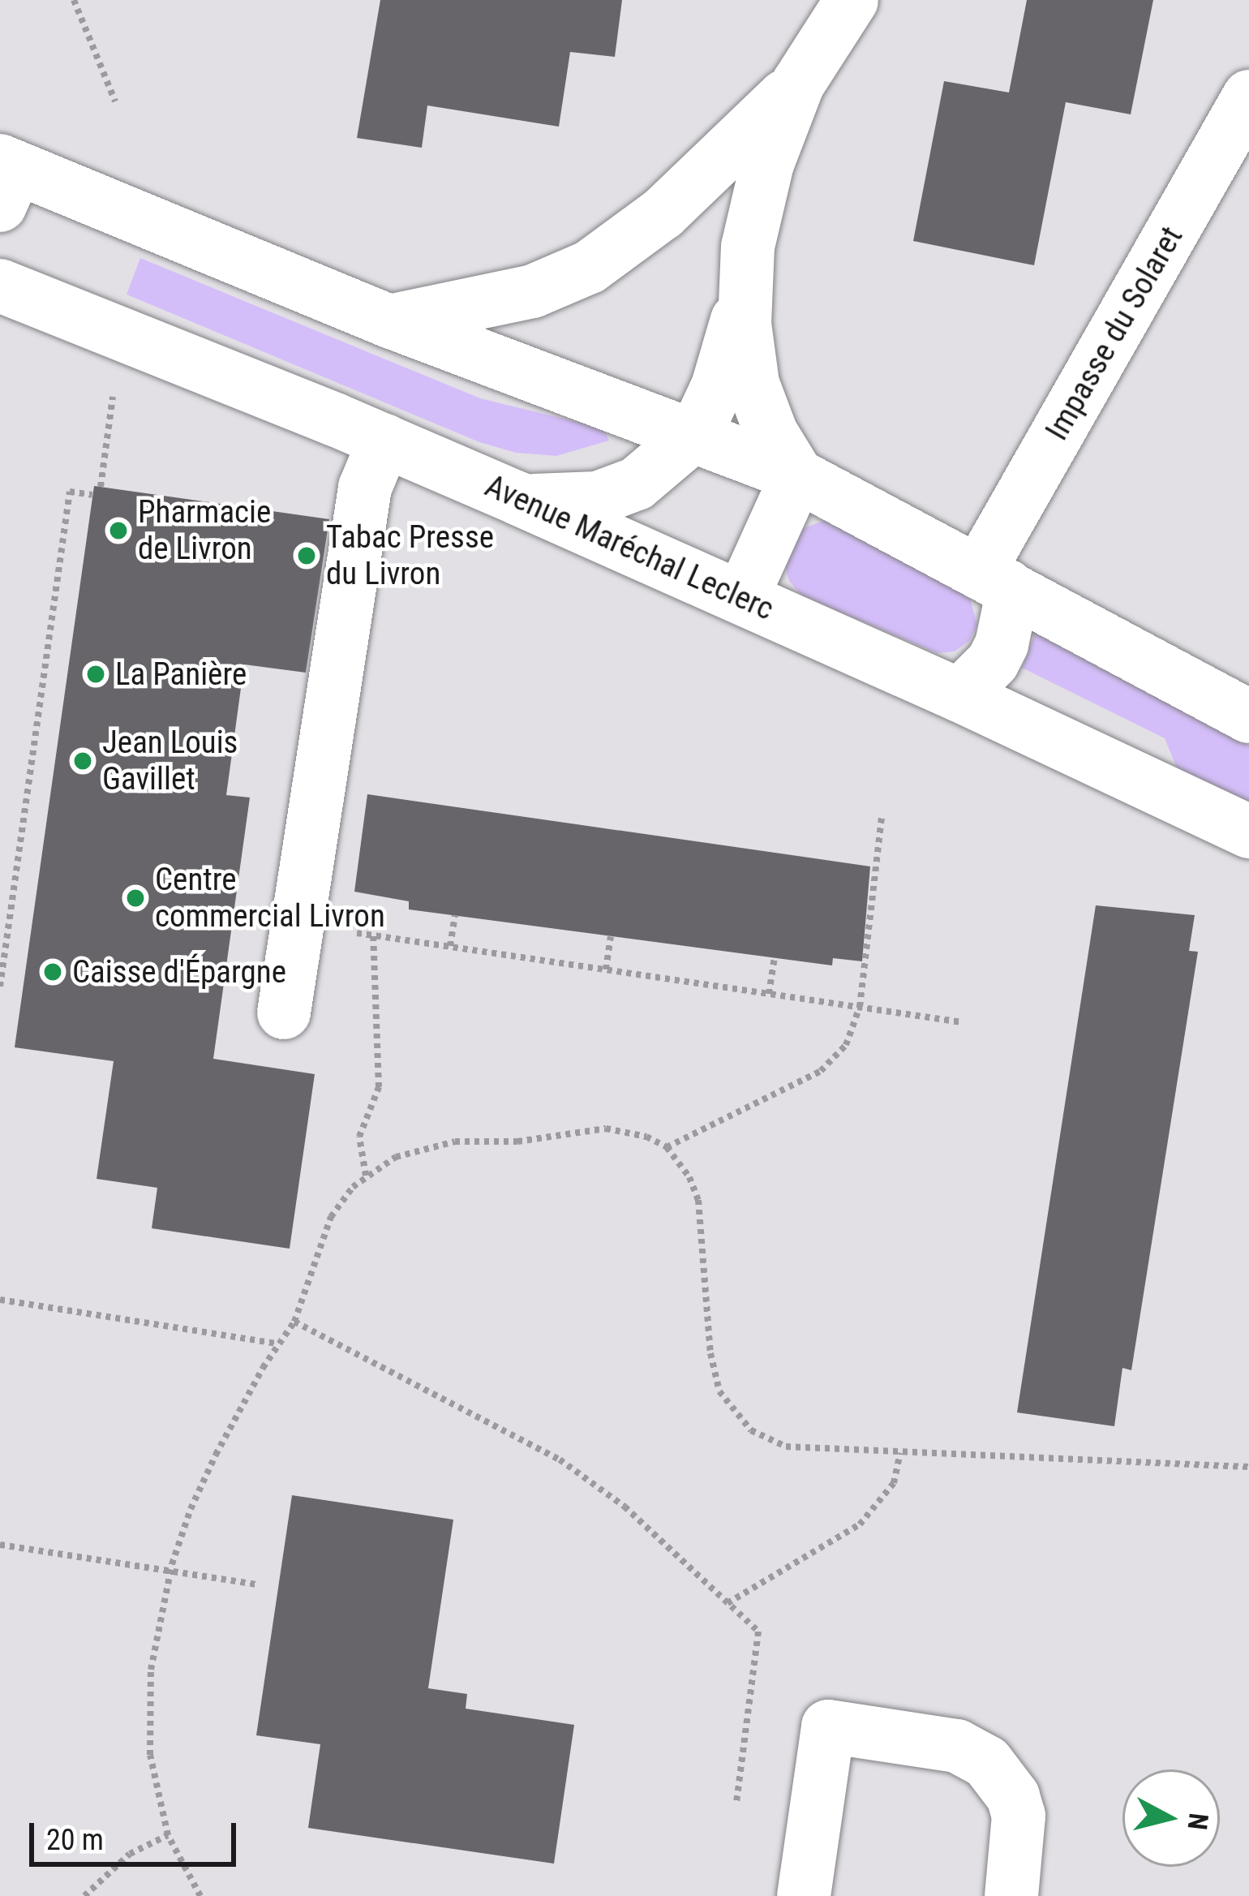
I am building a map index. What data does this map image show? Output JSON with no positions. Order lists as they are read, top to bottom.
{
  "streets": {
    "main road": ["Impasse du Solaret", "Avenue Maréchal Leclerc"]
  },
  "places": [
    "Pharmacie de Livron",
    "Tabac Presse du Livron",
    "La Panière",
    "Jean Louis Gavillet",
    "Centre commercial Livron",
    "Caisse d'Épargne"
  ],
  "scale_bar": "20 m",
  "north": "right"
}
